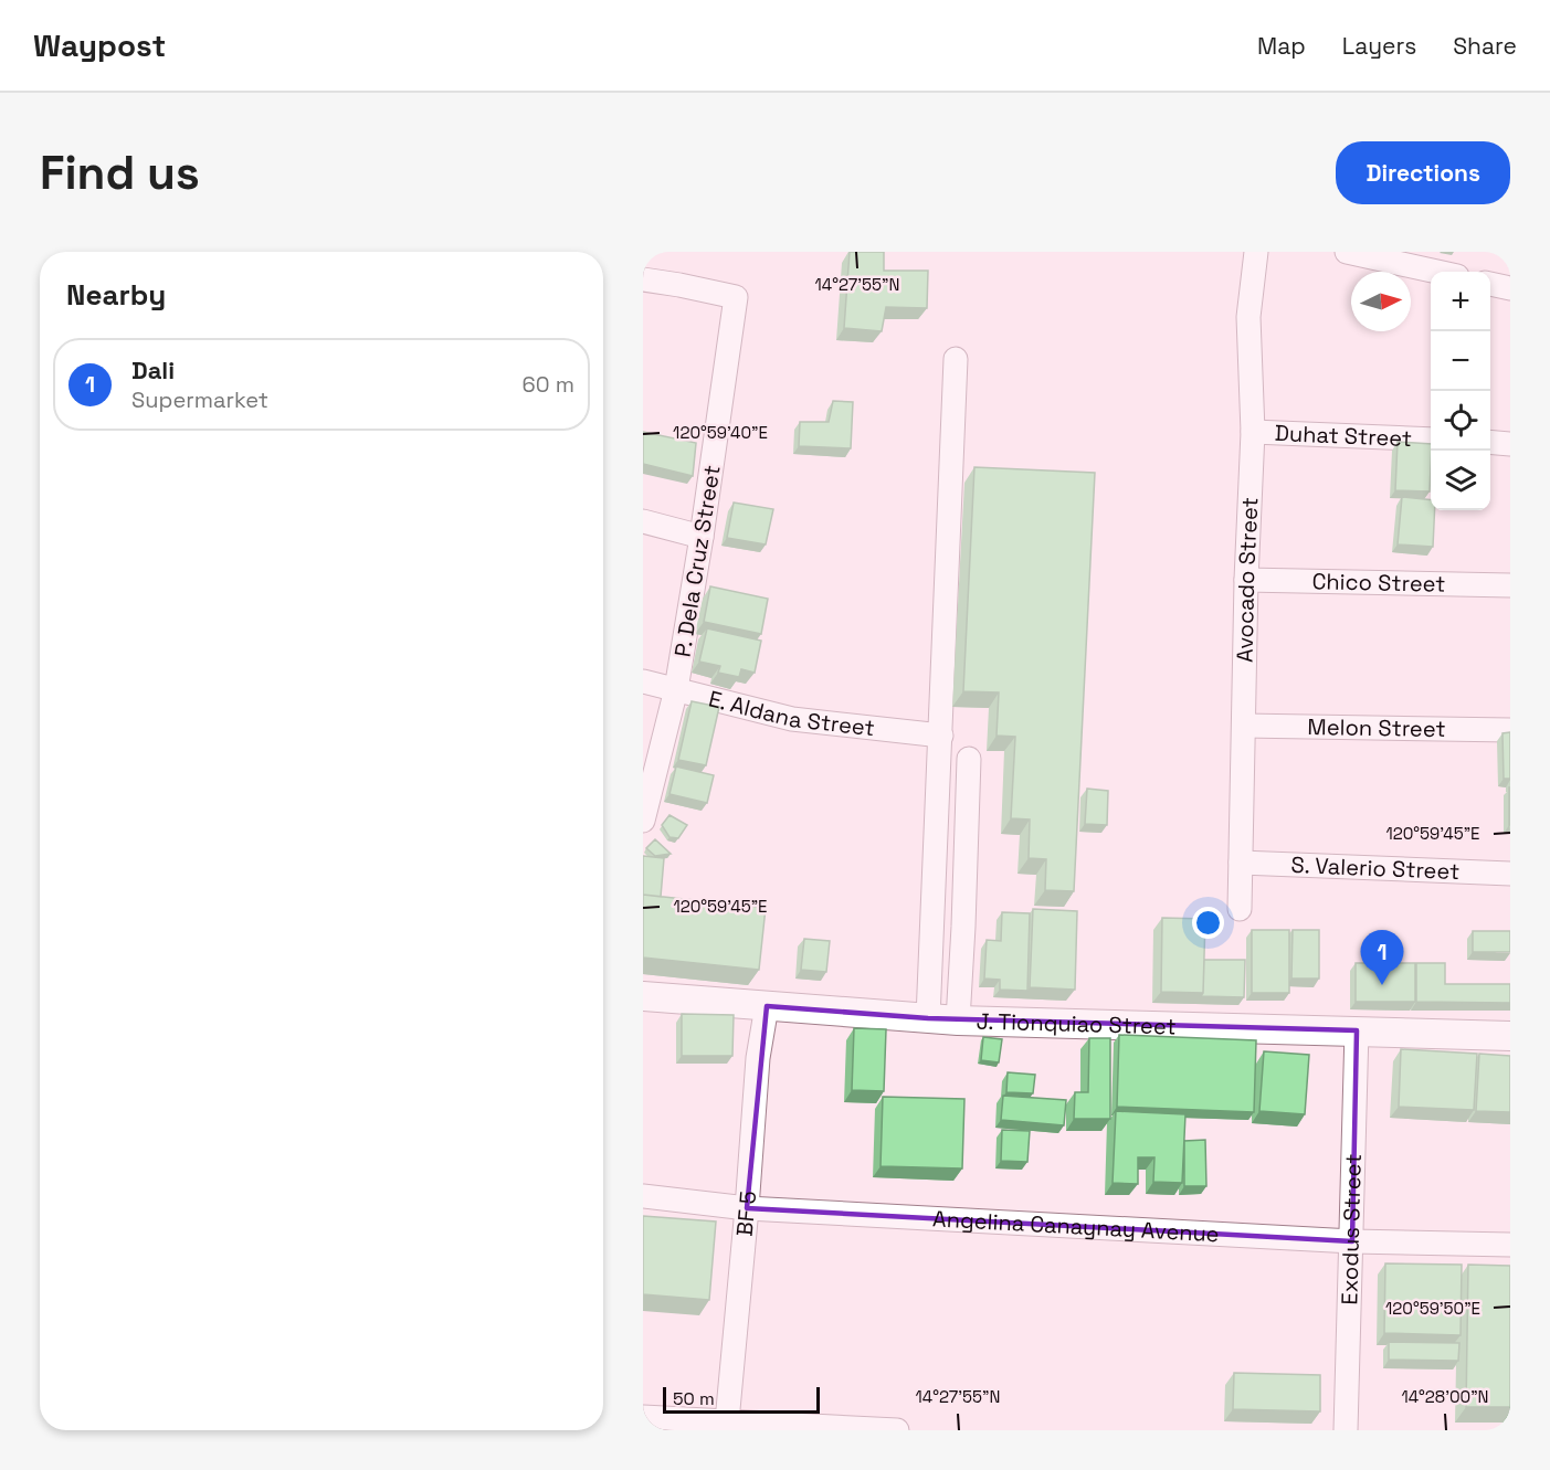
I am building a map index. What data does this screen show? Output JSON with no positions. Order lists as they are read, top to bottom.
{
  "streets": {
    "main road": ["J. Tionquiao Street"],
    "street": [
      "Duhat Street",
      "P. Dela Cruz Street",
      "Avocado Street",
      "Chico Street",
      "E. Aldana Street",
      "Melon Street",
      "S. Valerio Street",
      "BF 5",
      "Angelina Canaynay Avenue",
      "Exodus Street"
    ]
  },
  "crossings": [
    ["Duhat Street", "Avocado Street"],
    ["P. Dela Cruz Street", "E. Aldana Street"],
    ["Avocado Street", "Chico Street"],
    ["Avocado Street", "Melon Street"],
    ["Avocado Street", "S. Valerio Street"],
    ["J. Tionquiao Street", "BF 5"],
    ["J. Tionquiao Street", "Exodus Street"],
    ["BF 5", "Angelina Canaynay Avenue"],
    ["Angelina Canaynay Avenue", "Exodus Street"]
  ],
  "scale_bar": "50 m",
  "north": "right",
  "page": {
    "header": "Waypost",
    "nav": ["Map", "Layers", "Share"],
    "buttons": "Directions",
    "title": "Find us",
    "heading": "Nearby",
    "map_buttons": ["+", "−"],
    "list": [
      {
        "mark": "1",
        "name": "Dali",
        "note": "Supermarket",
        "value": "60 m"
      }
    ],
    "pins": "1",
    "scale": "50 m"
  },
  "coordinates": [
    "14°27'55\"N",
    "120°59'40\"E",
    "120°59'45\"E",
    "120°59'50\"E",
    "14°28'00\"N"
  ]
}
